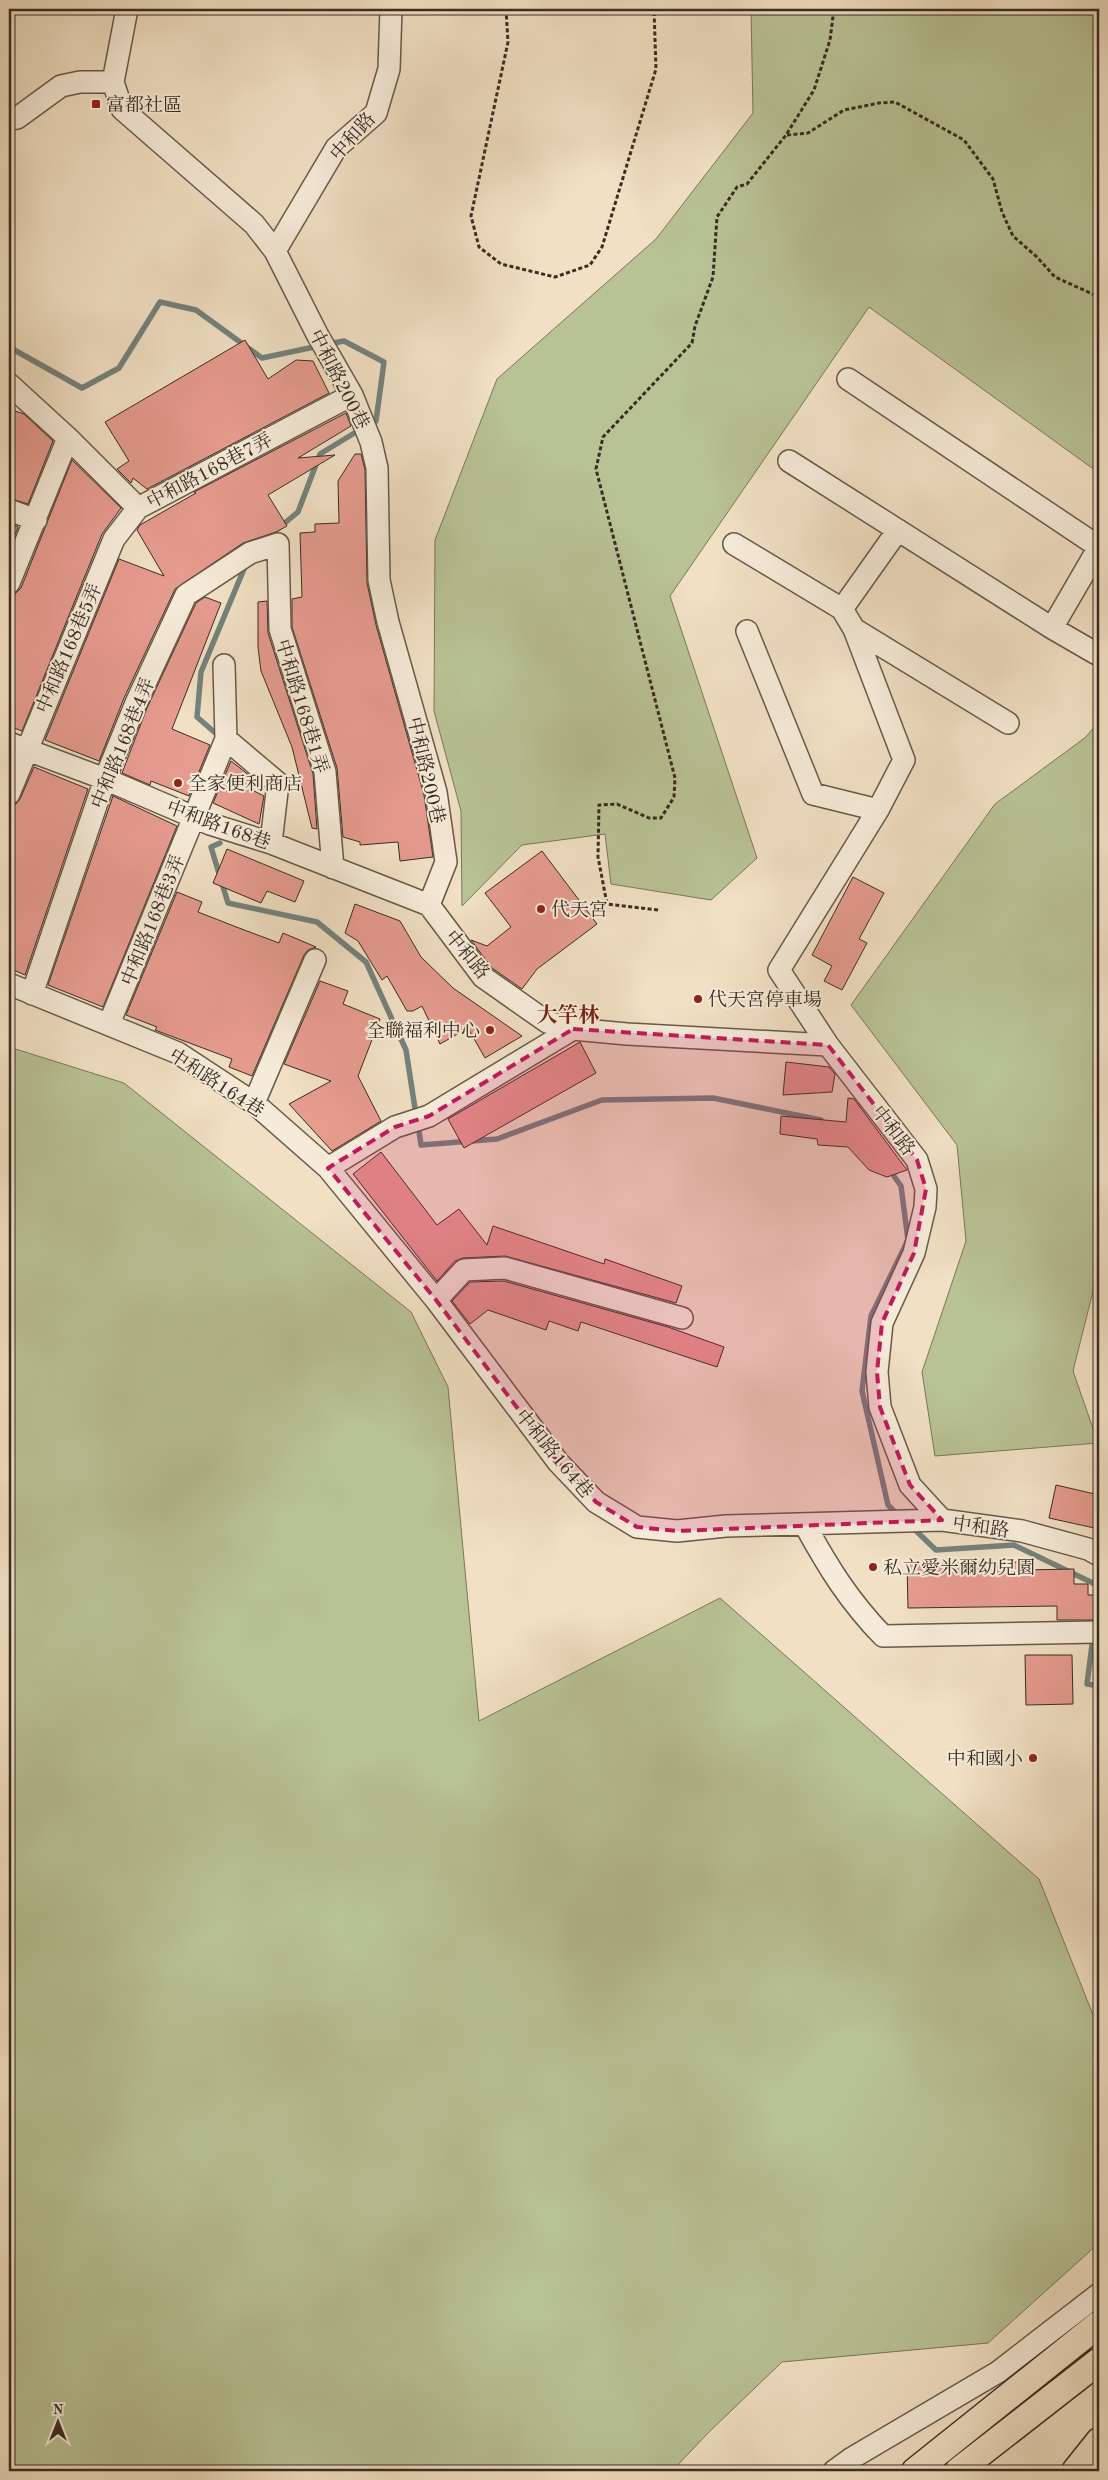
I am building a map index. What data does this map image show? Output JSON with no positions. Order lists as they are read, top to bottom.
{
  "streets": {
    "street": [
      "中和路",
      "中和路200巷",
      "中和路168巷7弄",
      "中和路168巷5弄",
      "中和路168巷1弄",
      "中和路168巷4弄",
      "中和路168巷",
      "中和路168巷3弄",
      "中和路164巷"
    ]
  },
  "crossings": [
    ["中和路", "中和路200巷"],
    ["中和路", "中和路168巷"],
    ["中和路", "中和路164巷"],
    ["中和路200巷", "中和路168巷7弄"],
    ["中和路200巷", "中和路168巷"],
    ["中和路168巷7弄", "中和路168巷5弄"],
    ["中和路168巷5弄", "中和路168巷"],
    ["中和路168巷1弄", "中和路168巷4弄"],
    ["中和路168巷1弄", "中和路168巷"],
    ["中和路168巷4弄", "中和路168巷"],
    ["中和路168巷4弄", "中和路164巷"],
    ["中和路168巷", "中和路168巷3弄"],
    ["中和路168巷3弄", "中和路164巷"]
  ],
  "districts": ["大竿林"],
  "places": {
    "transit": ["富都社區"],
    "other": [
      "全家便利商店",
      "代天宮",
      "代天宮停車場",
      "全聯福利中心",
      "私立愛米爾幼兒園",
      "中和國小"
    ]
  },
  "north": "top"
}
